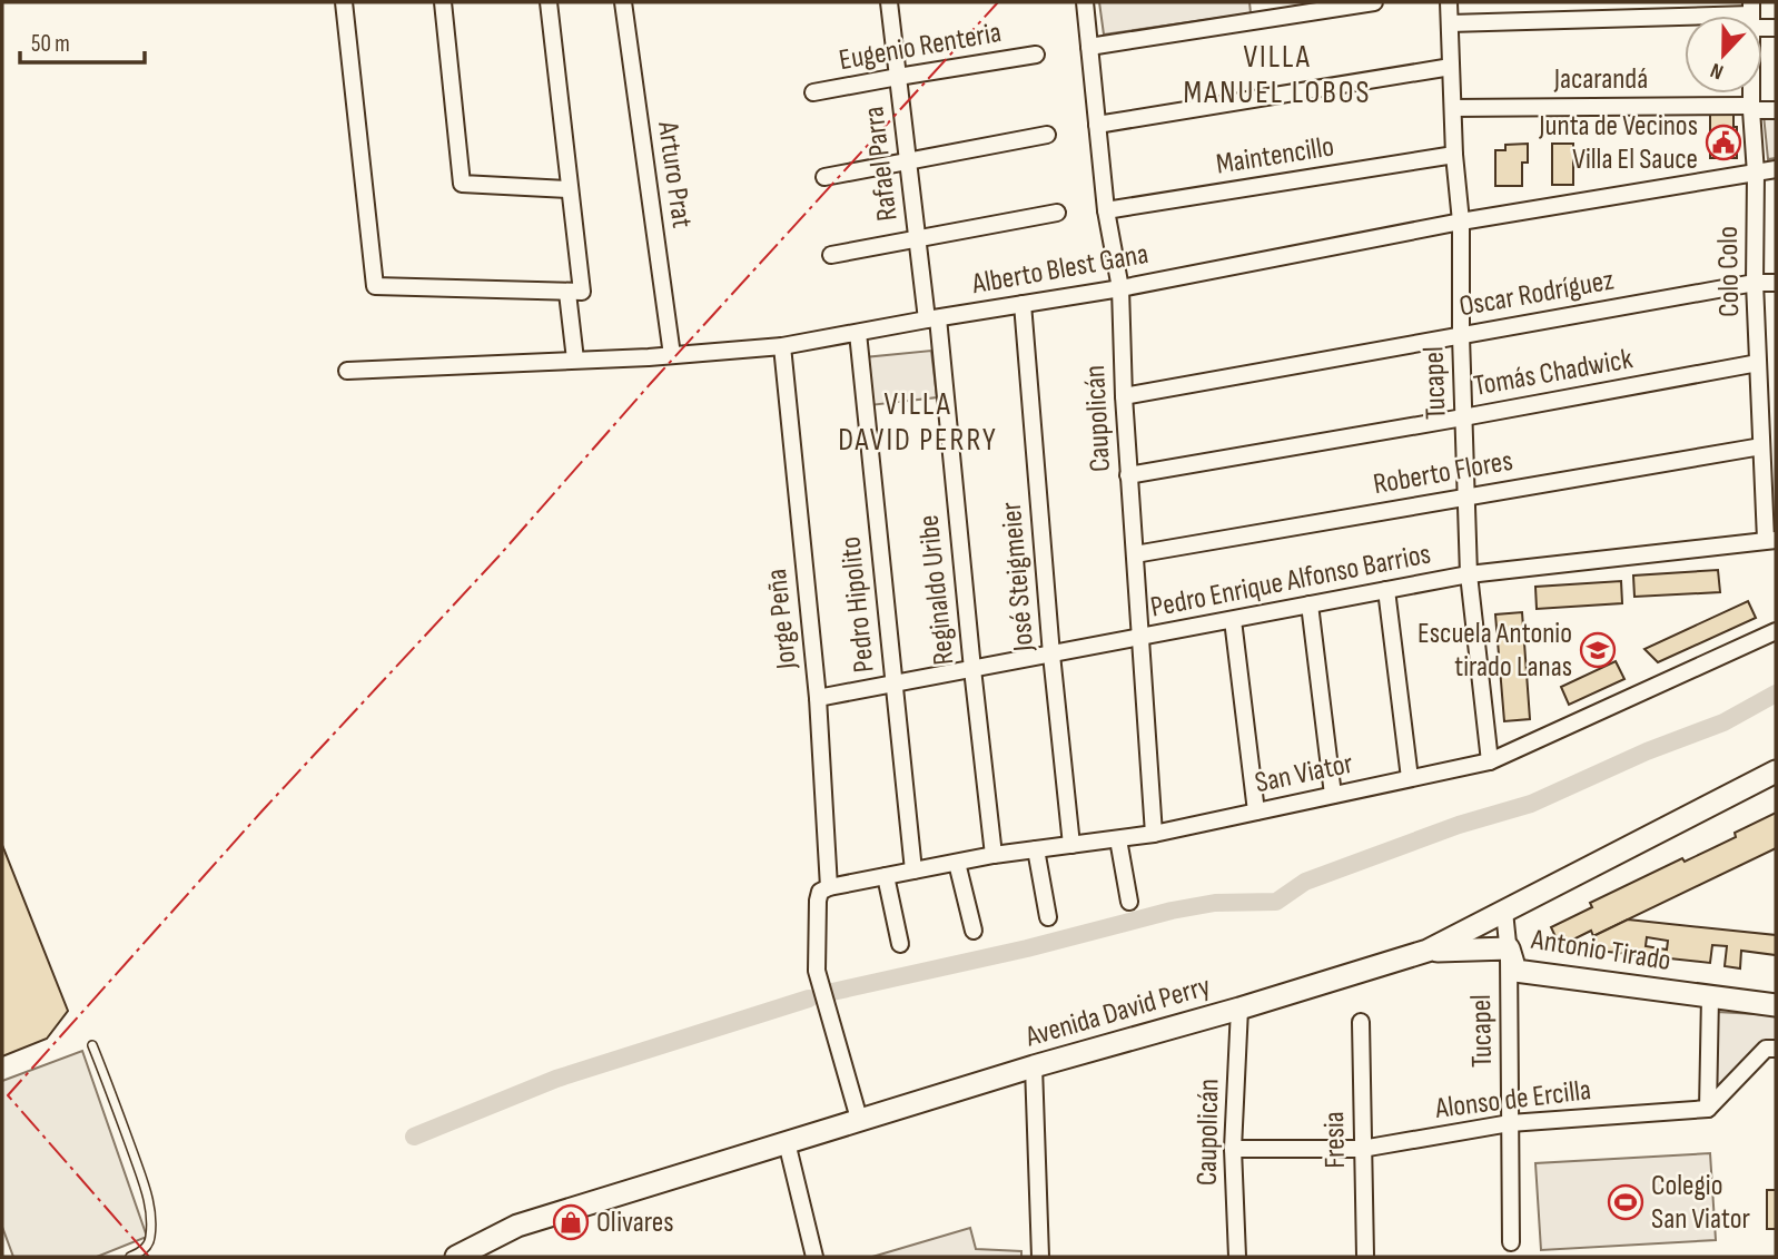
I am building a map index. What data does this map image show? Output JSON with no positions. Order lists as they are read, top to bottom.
{
  "streets": {
    "main road": ["Antonio Tirado", "Avenida David Perry"],
    "street": [
      "Eugenio Renteria",
      "Jacarandá",
      "Maintencillo",
      "Rafael Parra",
      "Arturo Prat",
      "Alberto Blest Gana",
      "Colo Colo",
      "Oscar Rodríguez",
      "Tomás Chadwick",
      "Tucapel",
      "Caupolicán",
      "Roberto Flores",
      "José Steigmeier",
      "Pedro Enrique Alfonso Barrios",
      "Reginaldo Uribe",
      "Pedro Hipolito",
      "Jorge Peña",
      "San Viator",
      "Alonso de Ercilla",
      "Fresia"
    ]
  },
  "crossings": [
    ["Eugenio Renteria", "Rafael Parra"],
    ["Jacarandá", "Colo Colo"],
    ["Jacarandá", "Tucapel"],
    ["Maintencillo", "Tucapel"],
    ["Maintencillo", "Caupolicán"],
    ["Rafael Parra", "Alberto Blest Gana"],
    ["Rafael Parra", "Reginaldo Uribe"],
    ["Arturo Prat", "Alberto Blest Gana"],
    ["Alberto Blest Gana", "Colo Colo"],
    ["Alberto Blest Gana", "Tucapel"],
    ["Alberto Blest Gana", "Caupolicán"],
    ["Alberto Blest Gana", "José Steigmeier"],
    ["Alberto Blest Gana", "Reginaldo Uribe"],
    ["Alberto Blest Gana", "Pedro Hipolito"],
    ["Alberto Blest Gana", "Jorge Peña"],
    ["Colo Colo", "Oscar Rodríguez"],
    ["Colo Colo", "Tomás Chadwick"],
    ["Colo Colo", "Roberto Flores"],
    ["Colo Colo", "Pedro Enrique Alfonso Barrios"],
    ["Oscar Rodríguez", "Tucapel"],
    ["Oscar Rodríguez", "Caupolicán"],
    ["Tomás Chadwick", "Tucapel"],
    ["Tomás Chadwick", "Caupolicán"],
    ["Tucapel", "Roberto Flores"],
    ["Tucapel", "Pedro Enrique Alfonso Barrios"],
    ["Tucapel", "San Viator"],
    ["Tucapel", "Antonio Tirado"],
    ["Tucapel", "Avenida David Perry"],
    ["Tucapel", "Alonso de Ercilla"],
    ["Caupolicán", "Roberto Flores"],
    ["Caupolicán", "Pedro Enrique Alfonso Barrios"],
    ["Caupolicán", "San Viator"],
    ["Caupolicán", "Avenida David Perry"],
    ["Caupolicán", "Alonso de Ercilla"],
    ["José Steigmeier", "Pedro Enrique Alfonso Barrios"],
    ["José Steigmeier", "San Viator"],
    ["Pedro Enrique Alfonso Barrios", "Reginaldo Uribe"],
    ["Pedro Enrique Alfonso Barrios", "Pedro Hipolito"],
    ["Pedro Enrique Alfonso Barrios", "Jorge Peña"],
    ["Reginaldo Uribe", "San Viator"],
    ["Pedro Hipolito", "San Viator"],
    ["Jorge Peña", "San Viator"],
    ["Jorge Peña", "Avenida David Perry"],
    ["Antonio Tirado", "Avenida David Perry"],
    ["Alonso de Ercilla", "Fresia"]
  ],
  "districts": ["VILLA MANUEL LOBOS", "VILLA DAVID PERRY"],
  "places": {
    "public building": ["Junta de Vecinos Villa El Sauce"],
    "school or university": ["Escuela Antonio tirado Lanas"],
    "sports": ["Colegio San Viator"],
    "shop": ["Olivares"]
  },
  "scale_bar": "50 m",
  "north": "bottom"
}
